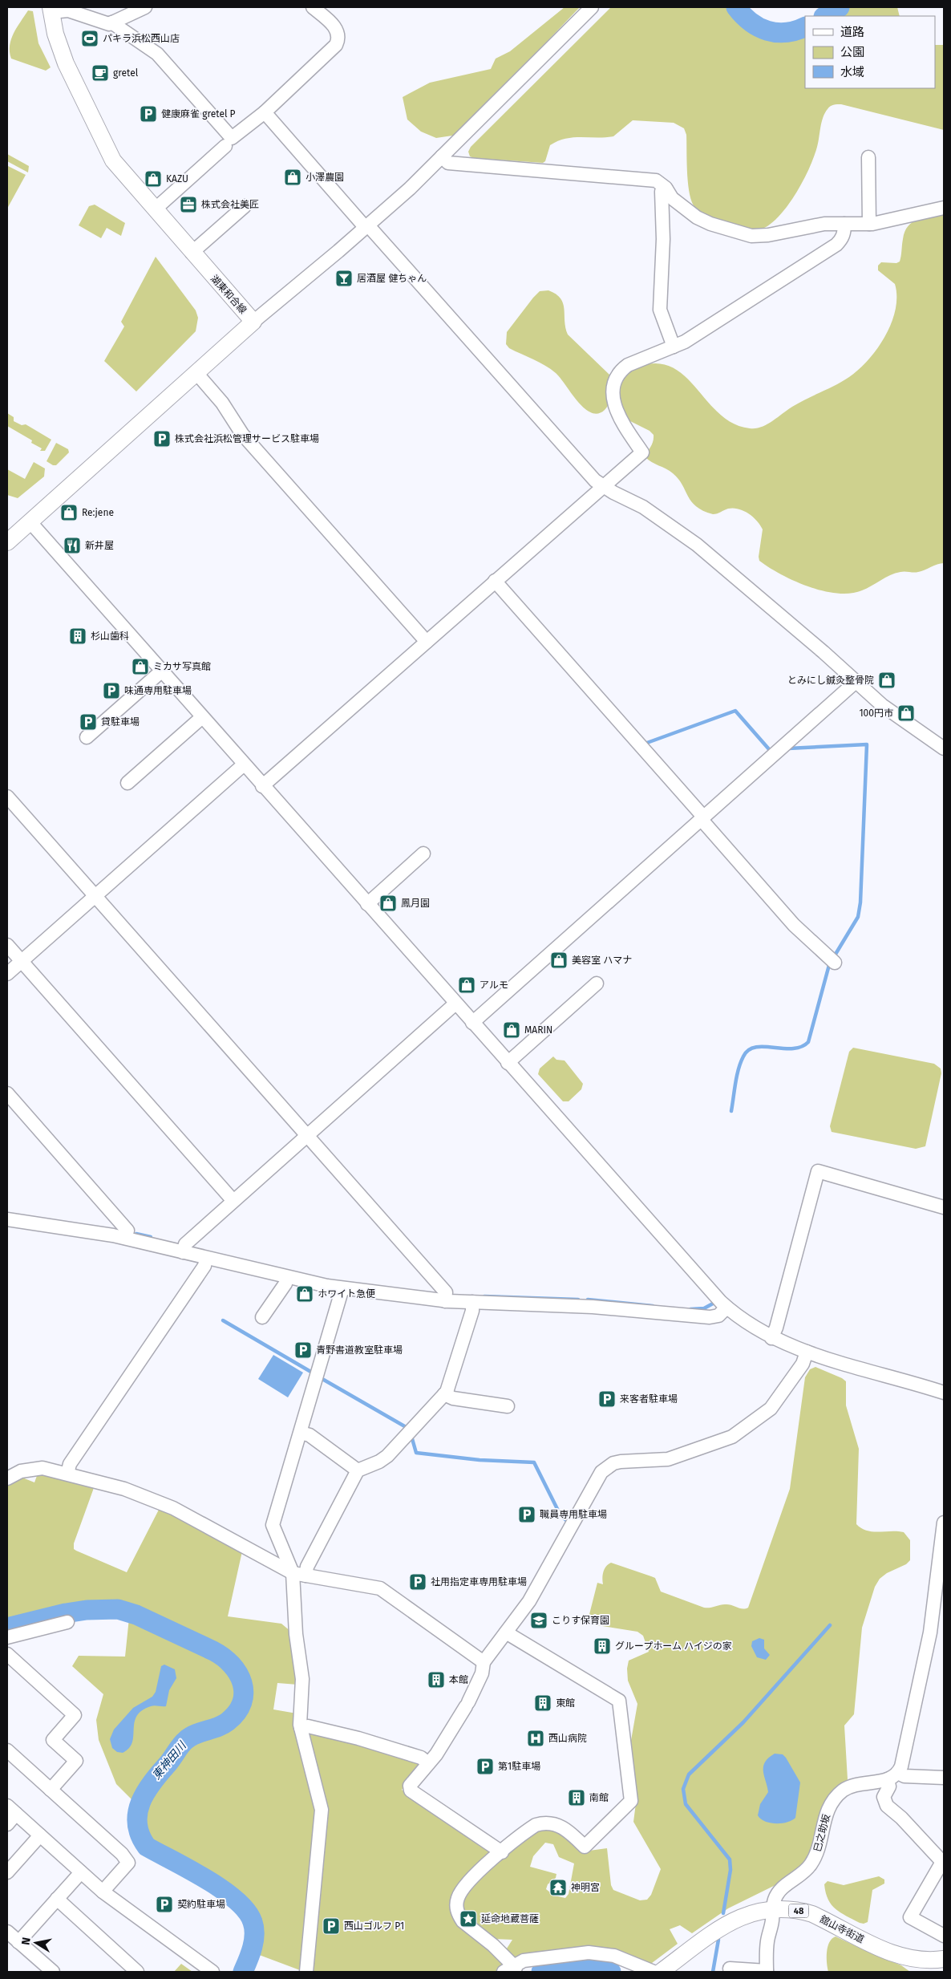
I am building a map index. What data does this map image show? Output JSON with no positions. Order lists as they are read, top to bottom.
{
  "streets": {
    "main road": ["湖東和合線", "48", "舘山寺街道"],
    "street": ["巳之助坂"]
  },
  "crossings": [
    ["巳之助坂", "舘山寺街道"]
  ],
  "water": ["東神田川"],
  "places": {
    "sports": ["パキラ浜松西山店"],
    "cafe": ["gretel"],
    "parking": [
      "健康麻雀 gretel P",
      "株式会社浜松管理サービス駐車場",
      "味通専用駐車場",
      "貸駐車場",
      "青野書道教室駐車場",
      "来客者駐車場",
      "職員専用駐車場",
      "社用指定車専用駐車場",
      "第1駐車場",
      "契約駐車場",
      "西山ゴルフ P1"
    ],
    "shop": [
      "小澤農園",
      "KAZU",
      "Re:jene",
      "ミカサ写真館",
      "とみにし鍼灸整骨院",
      "100円市",
      "鳳月園",
      "美容室 ハマナ",
      "アルモ",
      "MARIN",
      "ホワイト急便"
    ],
    "office": ["株式会社美匠"],
    "bar": ["居酒屋 健ちゃん"],
    "restaurant": ["新井屋"],
    "building": [
      "杉山歯科",
      "グループホーム ハイジの家",
      "本館",
      "東館",
      "南館"
    ],
    "school or university": ["こりす保育園"],
    "hospital": ["西山病院"],
    "temple": ["神明宮"],
    "place": ["延命地蔵菩薩"]
  },
  "legend": ["道路", "公園", "水域"],
  "north": "left"
}
